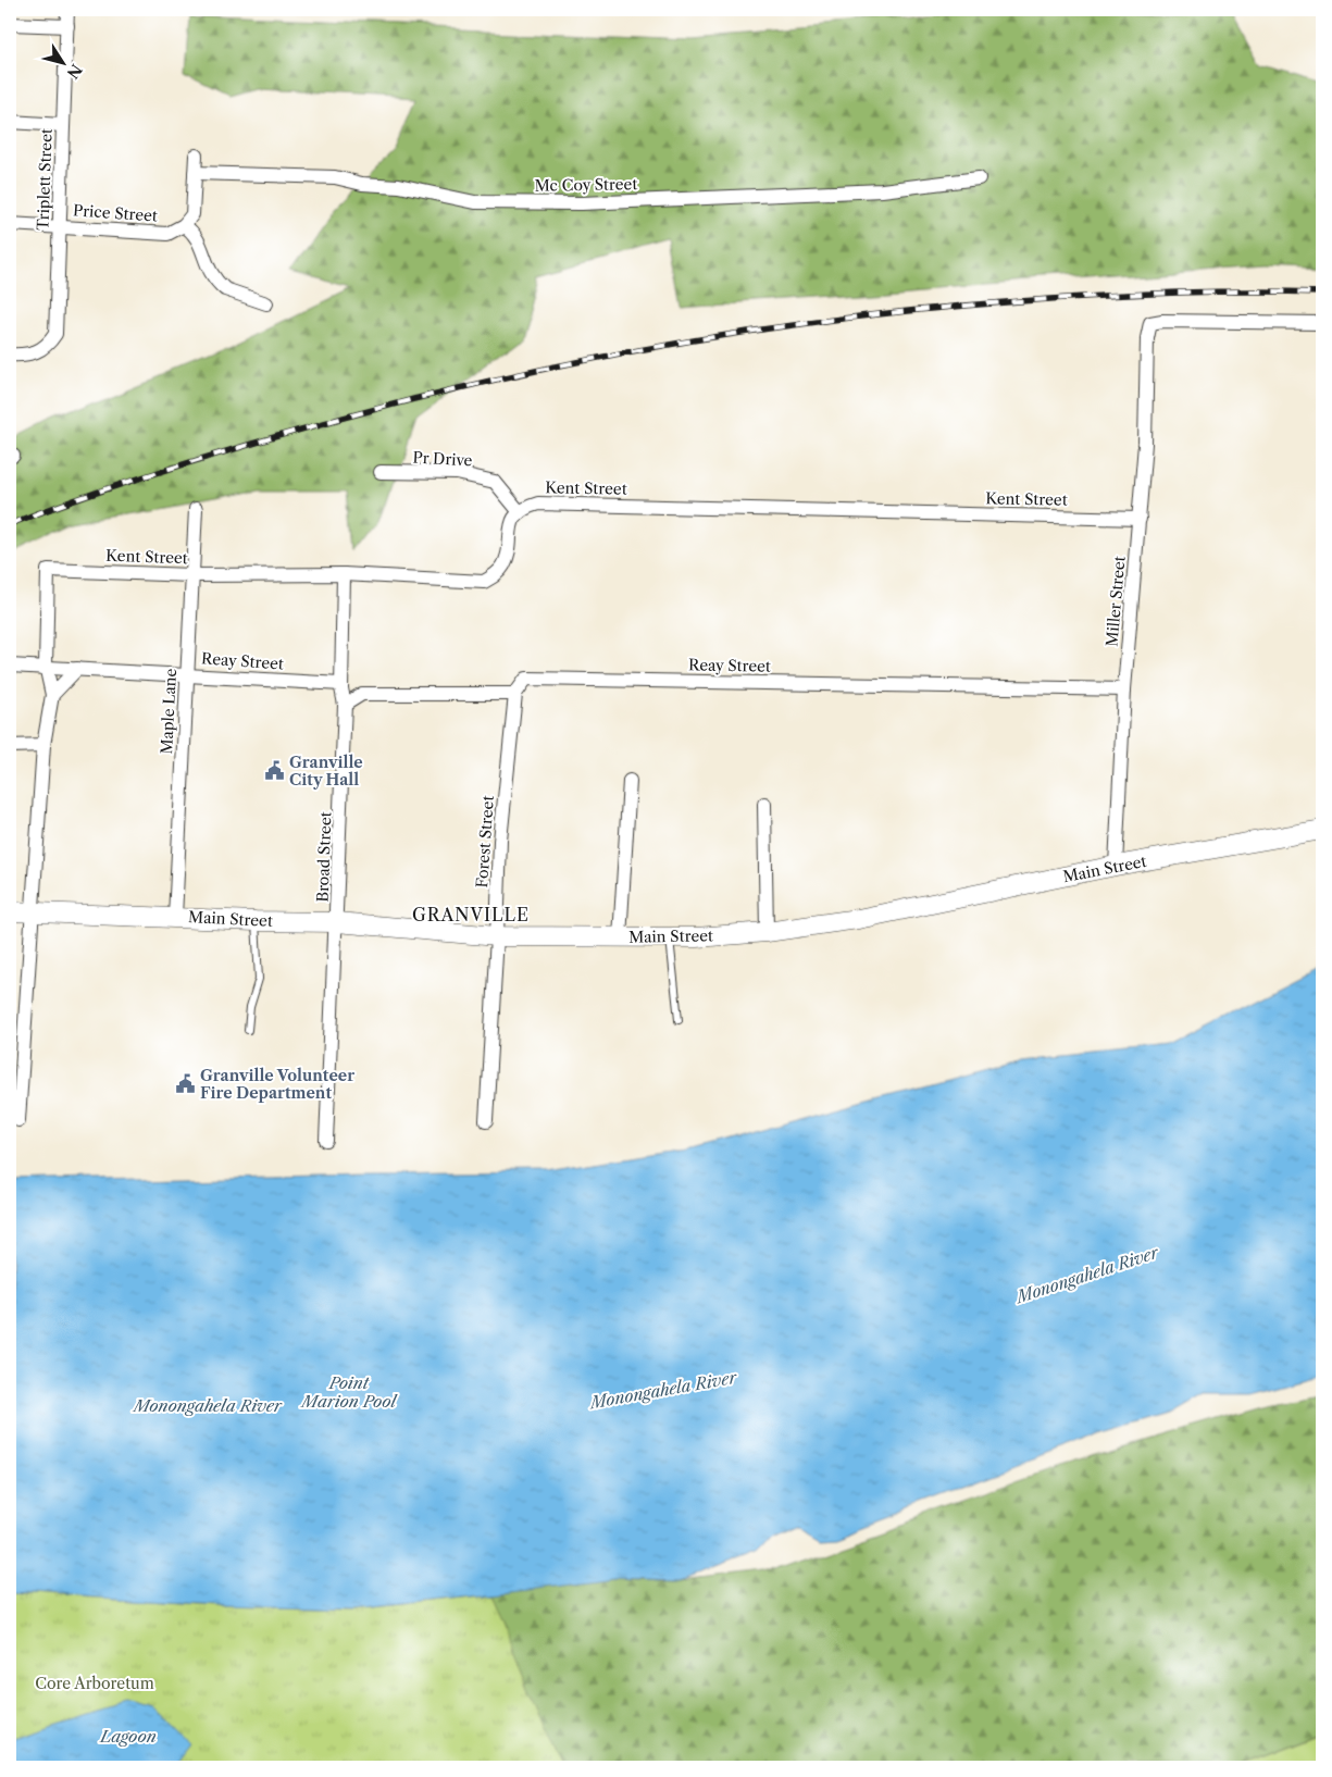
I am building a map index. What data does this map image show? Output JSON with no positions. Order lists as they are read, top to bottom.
{
  "streets": {
    "main road": ["Main Street"],
    "street": [
      "Triplett Street",
      "Mc Coy Street",
      "Price Street",
      "Pr Drive",
      "Kent Street",
      "Miller Street",
      "Reay Street",
      "Maple Lane",
      "Forest Street",
      "Broad Street"
    ]
  },
  "crossings": [
    ["Triplett Street", "Price Street"],
    ["Pr Drive", "Kent Street"],
    ["Kent Street", "Miller Street"],
    ["Kent Street", "Reay Street"],
    ["Kent Street", "Maple Lane"],
    ["Kent Street", "Broad Street"],
    ["Miller Street", "Reay Street"],
    ["Miller Street", "Main Street"],
    ["Reay Street", "Maple Lane"],
    ["Reay Street", "Forest Street"],
    ["Reay Street", "Broad Street"],
    ["Maple Lane", "Main Street"],
    ["Forest Street", "Main Street"],
    ["Broad Street", "Main Street"]
  ],
  "districts": ["GRANVILLE"],
  "water": ["Monongahela River", "Point Marion Pool", "Lagoon"],
  "parks": ["Core Arboretum"],
  "places": {
    "public building": ["Granville City Hall", "Granville Volunteer Fire Department"]
  },
  "north": "bottom right"
}
